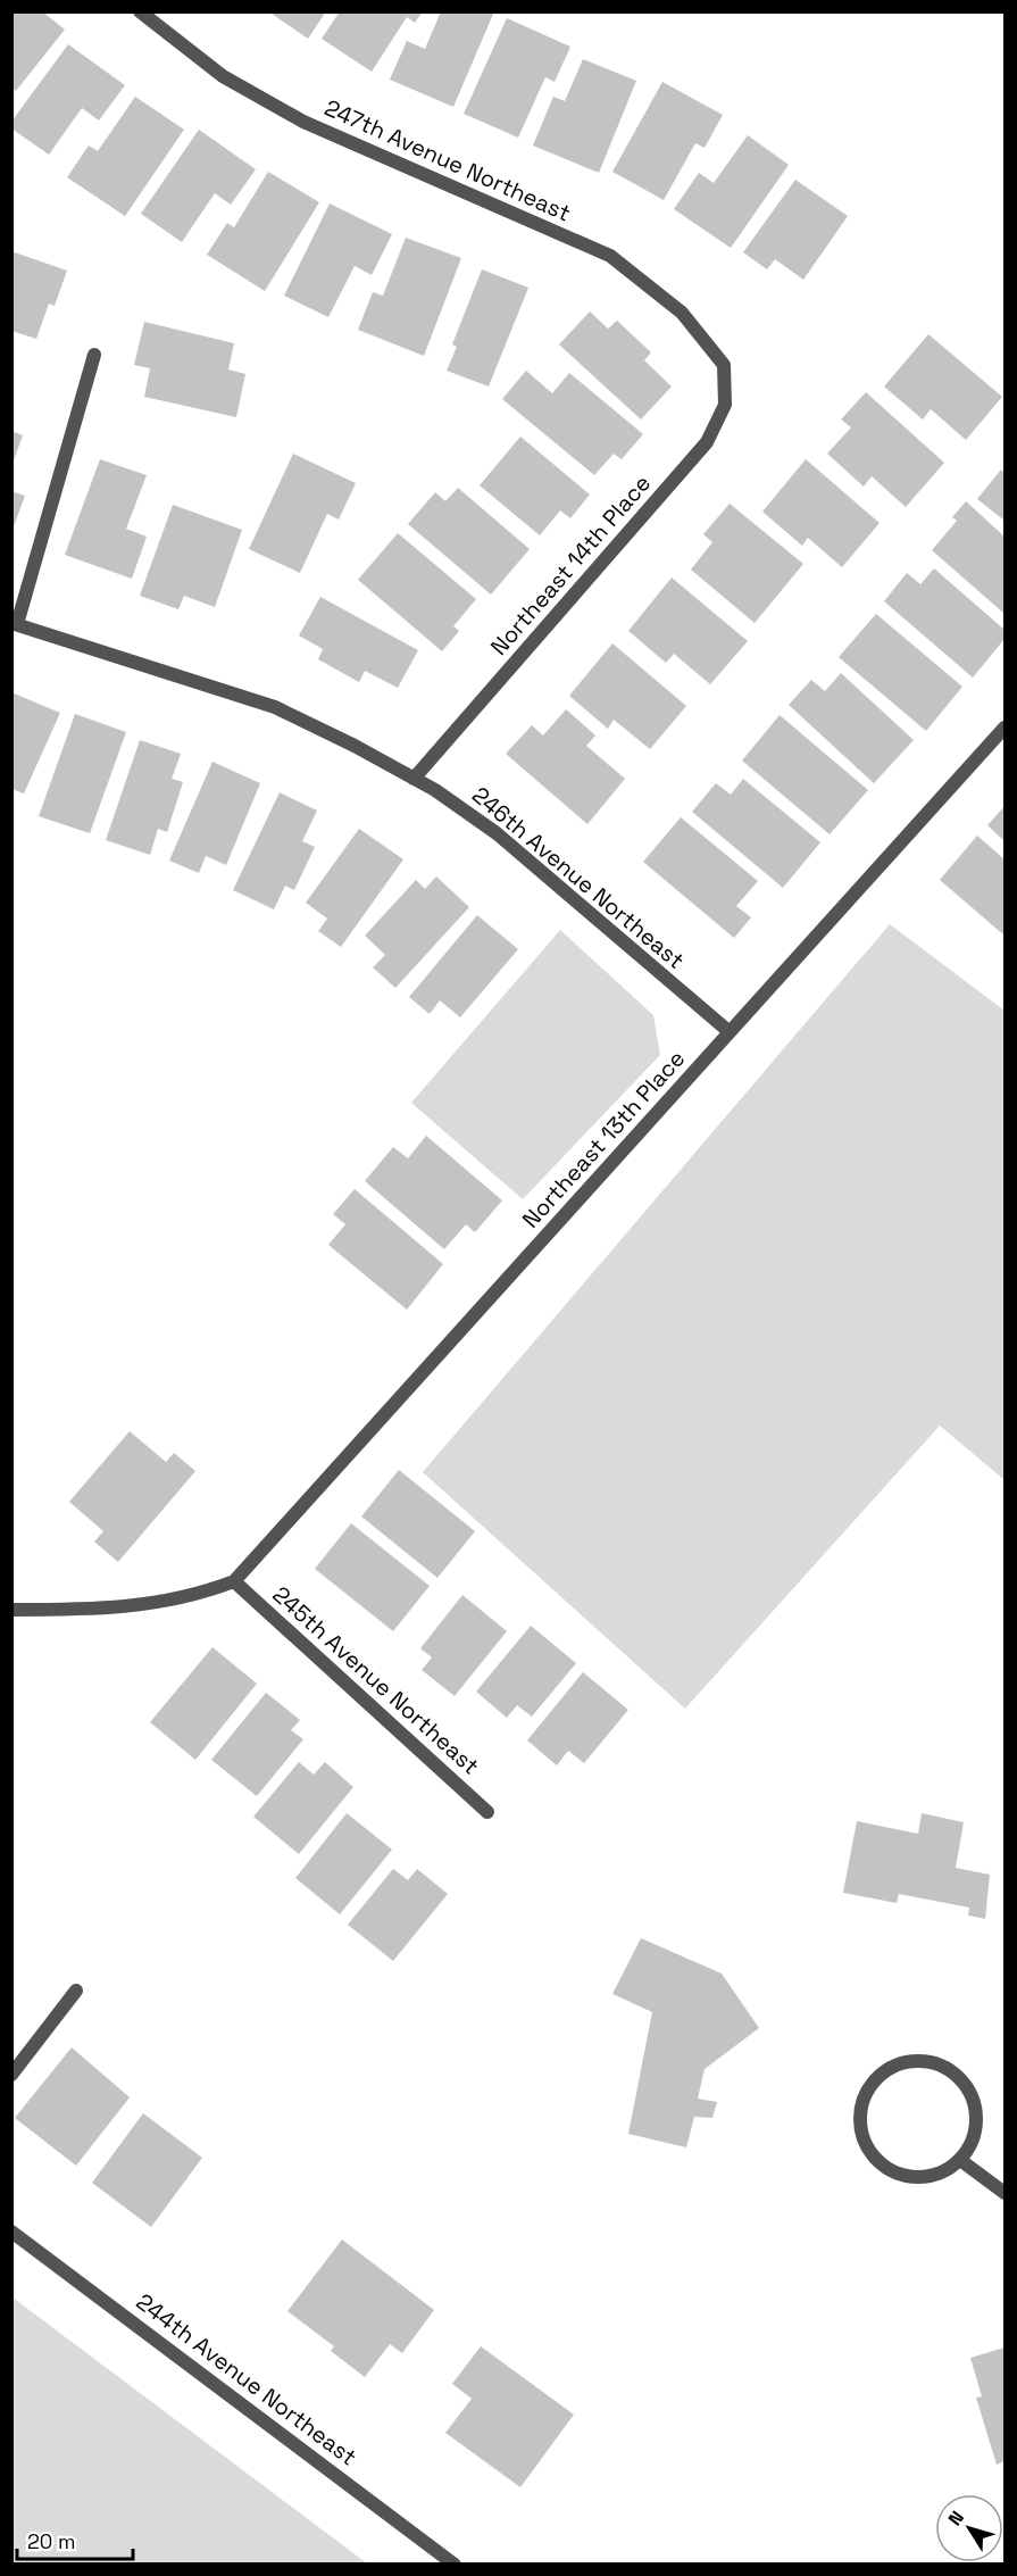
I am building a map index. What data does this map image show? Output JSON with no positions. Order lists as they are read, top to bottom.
{
  "streets": {
    "street": [
      "247th Avenue Northeast",
      "Northeast 14th Place",
      "246th Avenue Northeast",
      "Northeast 13th Place",
      "245th Avenue Northeast",
      "244th Avenue Northeast"
    ]
  },
  "crossings": [
    ["247th Avenue Northeast", "Northeast 14th Place"],
    ["Northeast 14th Place", "246th Avenue Northeast"],
    ["246th Avenue Northeast", "Northeast 13th Place"],
    ["Northeast 13th Place", "245th Avenue Northeast"]
  ],
  "scale_bar": "20 m",
  "north": "top left"
}
